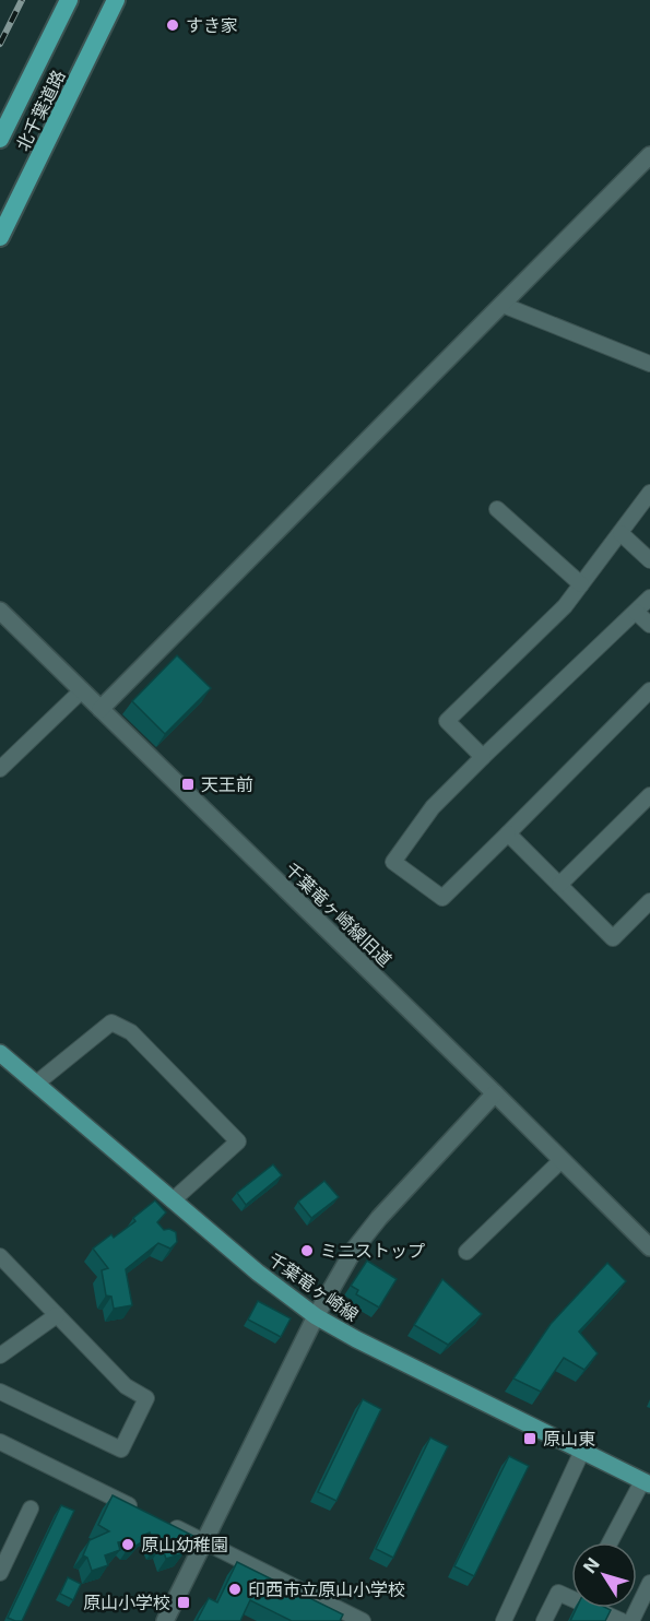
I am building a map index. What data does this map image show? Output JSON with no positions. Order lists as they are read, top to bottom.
{
  "streets": {
    "highway": ["北千葉道路"],
    "main road": ["千葉竜ヶ崎線"],
    "street": ["千葉竜ヶ崎線旧道"]
  },
  "places": {
    "other": [
      "すき家",
      "ミニストップ",
      "原山幼稚園",
      "印西市立原山小学校"
    ],
    "transit": ["天王前", "原山東", "原山小学校"]
  },
  "north": "top left"
}
